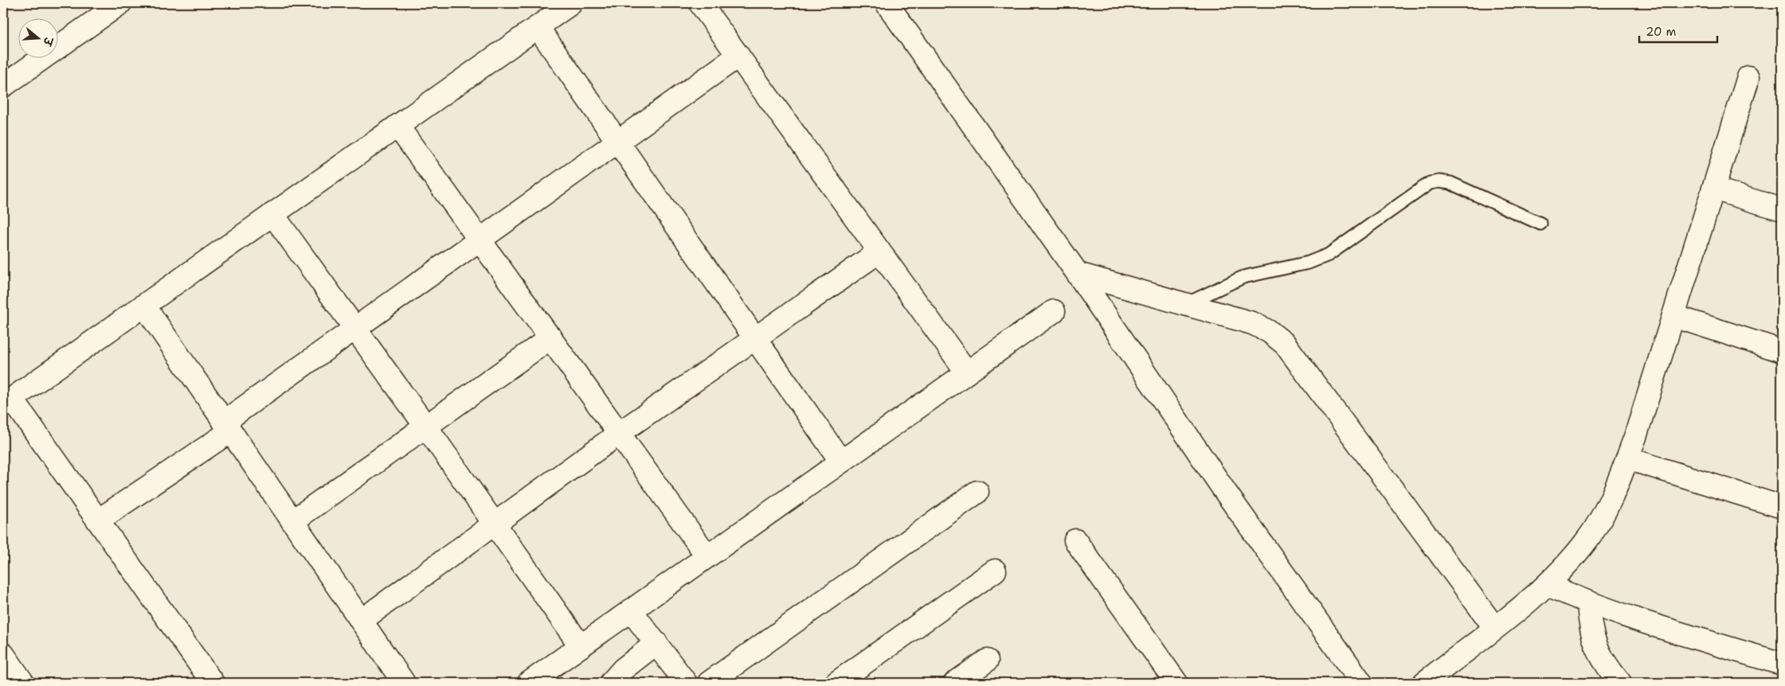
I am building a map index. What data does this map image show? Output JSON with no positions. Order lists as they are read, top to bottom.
{
  "scale_bar": "20 m",
  "north": "right"
}
